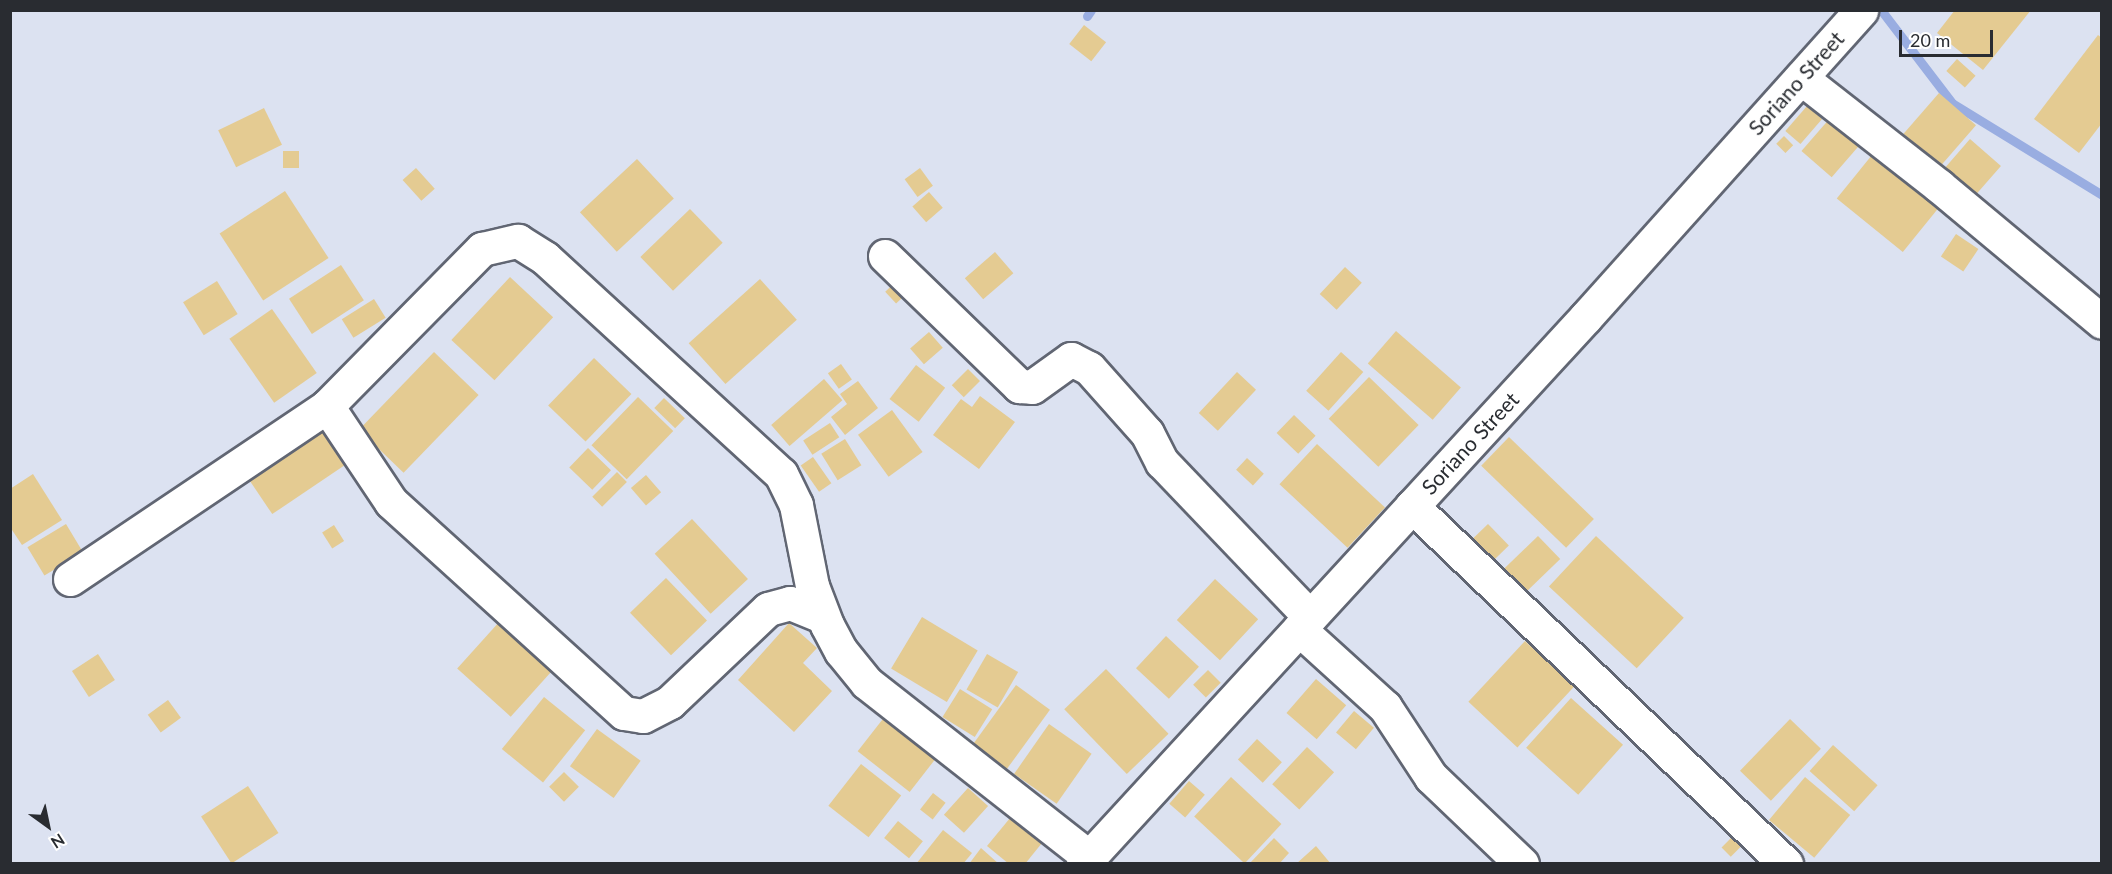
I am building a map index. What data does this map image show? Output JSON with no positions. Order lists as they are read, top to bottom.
{
  "streets": {
    "street": ["Soriano Street"]
  },
  "scale_bar": "20 m",
  "north": "bottom right"
}
